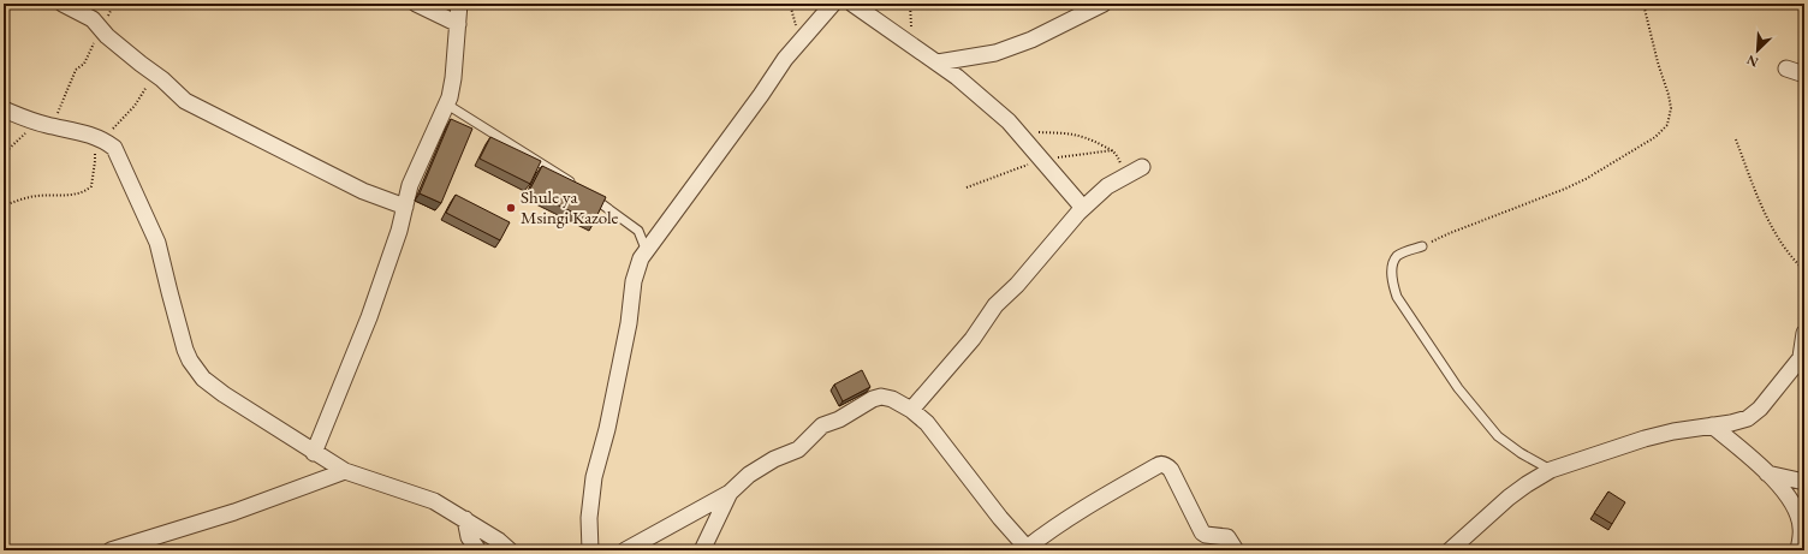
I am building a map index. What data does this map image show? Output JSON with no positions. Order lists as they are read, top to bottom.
{
  "places": ["Shule ya Msingi Kazole"],
  "north": "bottom left"
}
